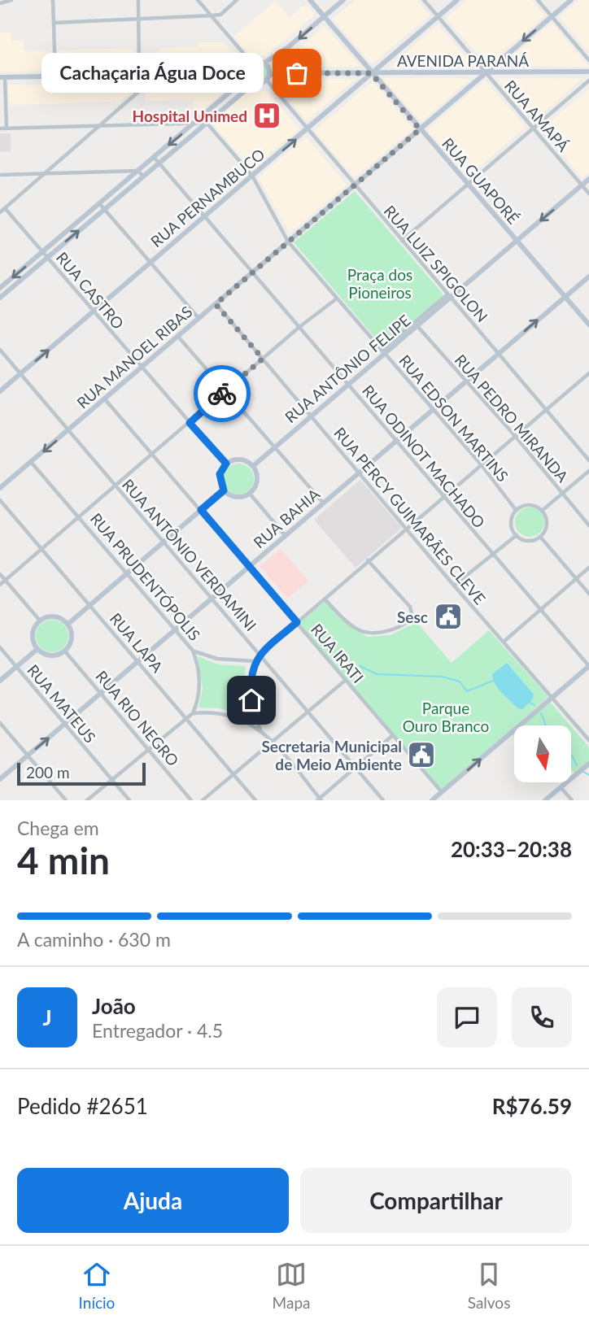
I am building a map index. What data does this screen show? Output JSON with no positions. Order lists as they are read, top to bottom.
{
  "streets": {
    "street": [
      "AVENIDA PARANÁ",
      "RUA AMAPÁ",
      "RUA GUAPORÉ",
      "RUA PERNAMBUCO",
      "RUA LUIZ SPIGOLON",
      "RUA CASTRO",
      "RUA MANOEL RIBAS",
      "RUA ANTÔNIO FELIPE",
      "RUA EDSON MARTINS",
      "RUA PEDRO MIRANDA",
      "RUA ODINOT MACHADO",
      "RUA PERCY GUIMARÃES CLEVE",
      "RUA BAHIA",
      "RUA ANTÔNIO VERDAMINI",
      "RUA PRUDENTÓPOLIS",
      "RUA LAPA",
      "RUA IRATI",
      "RUA MATEUS",
      "RUA RIO NEGRO"
    ]
  },
  "crossings": [
    ["AVENIDA PARANÁ", "RUA AMAPÁ"],
    ["AVENIDA PARANÁ", "RUA GUAPORÉ"],
    ["AVENIDA PARANÁ", "RUA PERNAMBUCO"],
    ["AVENIDA PARANÁ", "RUA LUIZ SPIGOLON"],
    ["AVENIDA PARANÁ", "RUA MANOEL RIBAS"],
    ["RUA AMAPÁ", "RUA PERNAMBUCO"],
    ["RUA AMAPÁ", "RUA MANOEL RIBAS"],
    ["RUA AMAPÁ", "RUA ANTÔNIO FELIPE"],
    ["RUA GUAPORÉ", "RUA PERNAMBUCO"],
    ["RUA GUAPORÉ", "RUA MANOEL RIBAS"],
    ["RUA GUAPORÉ", "RUA ANTÔNIO FELIPE"],
    ["RUA GUAPORÉ", "RUA BAHIA"],
    ["RUA PERNAMBUCO", "RUA LUIZ SPIGOLON"],
    ["RUA PERNAMBUCO", "RUA CASTRO"],
    ["RUA PERNAMBUCO", "RUA EDSON MARTINS"],
    ["RUA PERNAMBUCO", "RUA ODINOT MACHADO"],
    ["RUA PERNAMBUCO", "RUA ANTÔNIO VERDAMINI"],
    ["RUA LUIZ SPIGOLON", "RUA MANOEL RIBAS"],
    ["RUA LUIZ SPIGOLON", "RUA ANTÔNIO FELIPE"],
    ["RUA LUIZ SPIGOLON", "RUA BAHIA"],
    ["RUA CASTRO", "RUA MANOEL RIBAS"],
    ["RUA CASTRO", "RUA ANTÔNIO FELIPE"],
    ["RUA MANOEL RIBAS", "RUA EDSON MARTINS"],
    ["RUA MANOEL RIBAS", "RUA ODINOT MACHADO"],
    ["RUA MANOEL RIBAS", "RUA PERCY GUIMARÃES CLEVE"],
    ["RUA MANOEL RIBAS", "RUA ANTÔNIO VERDAMINI"],
    ["RUA MANOEL RIBAS", "RUA PRUDENTÓPOLIS"],
    ["RUA MANOEL RIBAS", "RUA IRATI"],
    ["RUA ANTÔNIO FELIPE", "RUA EDSON MARTINS"],
    ["RUA ANTÔNIO FELIPE", "RUA PEDRO MIRANDA"],
    ["RUA ANTÔNIO FELIPE", "RUA ODINOT MACHADO"],
    ["RUA ANTÔNIO FELIPE", "RUA PERCY GUIMARÃES CLEVE"],
    ["RUA EDSON MARTINS", "RUA BAHIA"],
    ["RUA PEDRO MIRANDA", "RUA BAHIA"],
    ["RUA ODINOT MACHADO", "RUA BAHIA"],
    ["RUA PERCY GUIMARÃES CLEVE", "RUA BAHIA"],
    ["RUA BAHIA", "RUA ANTÔNIO VERDAMINI"],
    ["RUA BAHIA", "RUA PRUDENTÓPOLIS"],
    ["RUA BAHIA", "RUA LAPA"],
    ["RUA BAHIA", "RUA IRATI"],
    ["RUA BAHIA", "RUA MATEUS"],
    ["RUA BAHIA", "RUA RIO NEGRO"]
  ],
  "parks": ["Praça dos Pioneiros", "Parque Ouro Branco"],
  "places": {
    "other": ["Cachaçaria Água Doce"],
    "hospital": ["Hospital Unimed"],
    "public building": ["Sesc", "Secretaria Municipal de Meio Ambiente"]
  },
  "scale_bar": "200 m",
  "north": "bottom",
  "page": {
    "bubble": "Cachaçaria Água Doce",
    "scale": "200 m",
    "heading": ["4 min", "Chega em", "20:33–20:38"],
    "panel": [
      "João",
      "Entregador · 4.5",
      "Pedido #2651",
      "R$76.59"
    ],
    "bar": "A caminho · 630 m",
    "round": "J",
    "buttons": ["Ajuda", "Compartilhar"],
    "tabs": ["Início", "Mapa", "Salvos"]
  }
}
